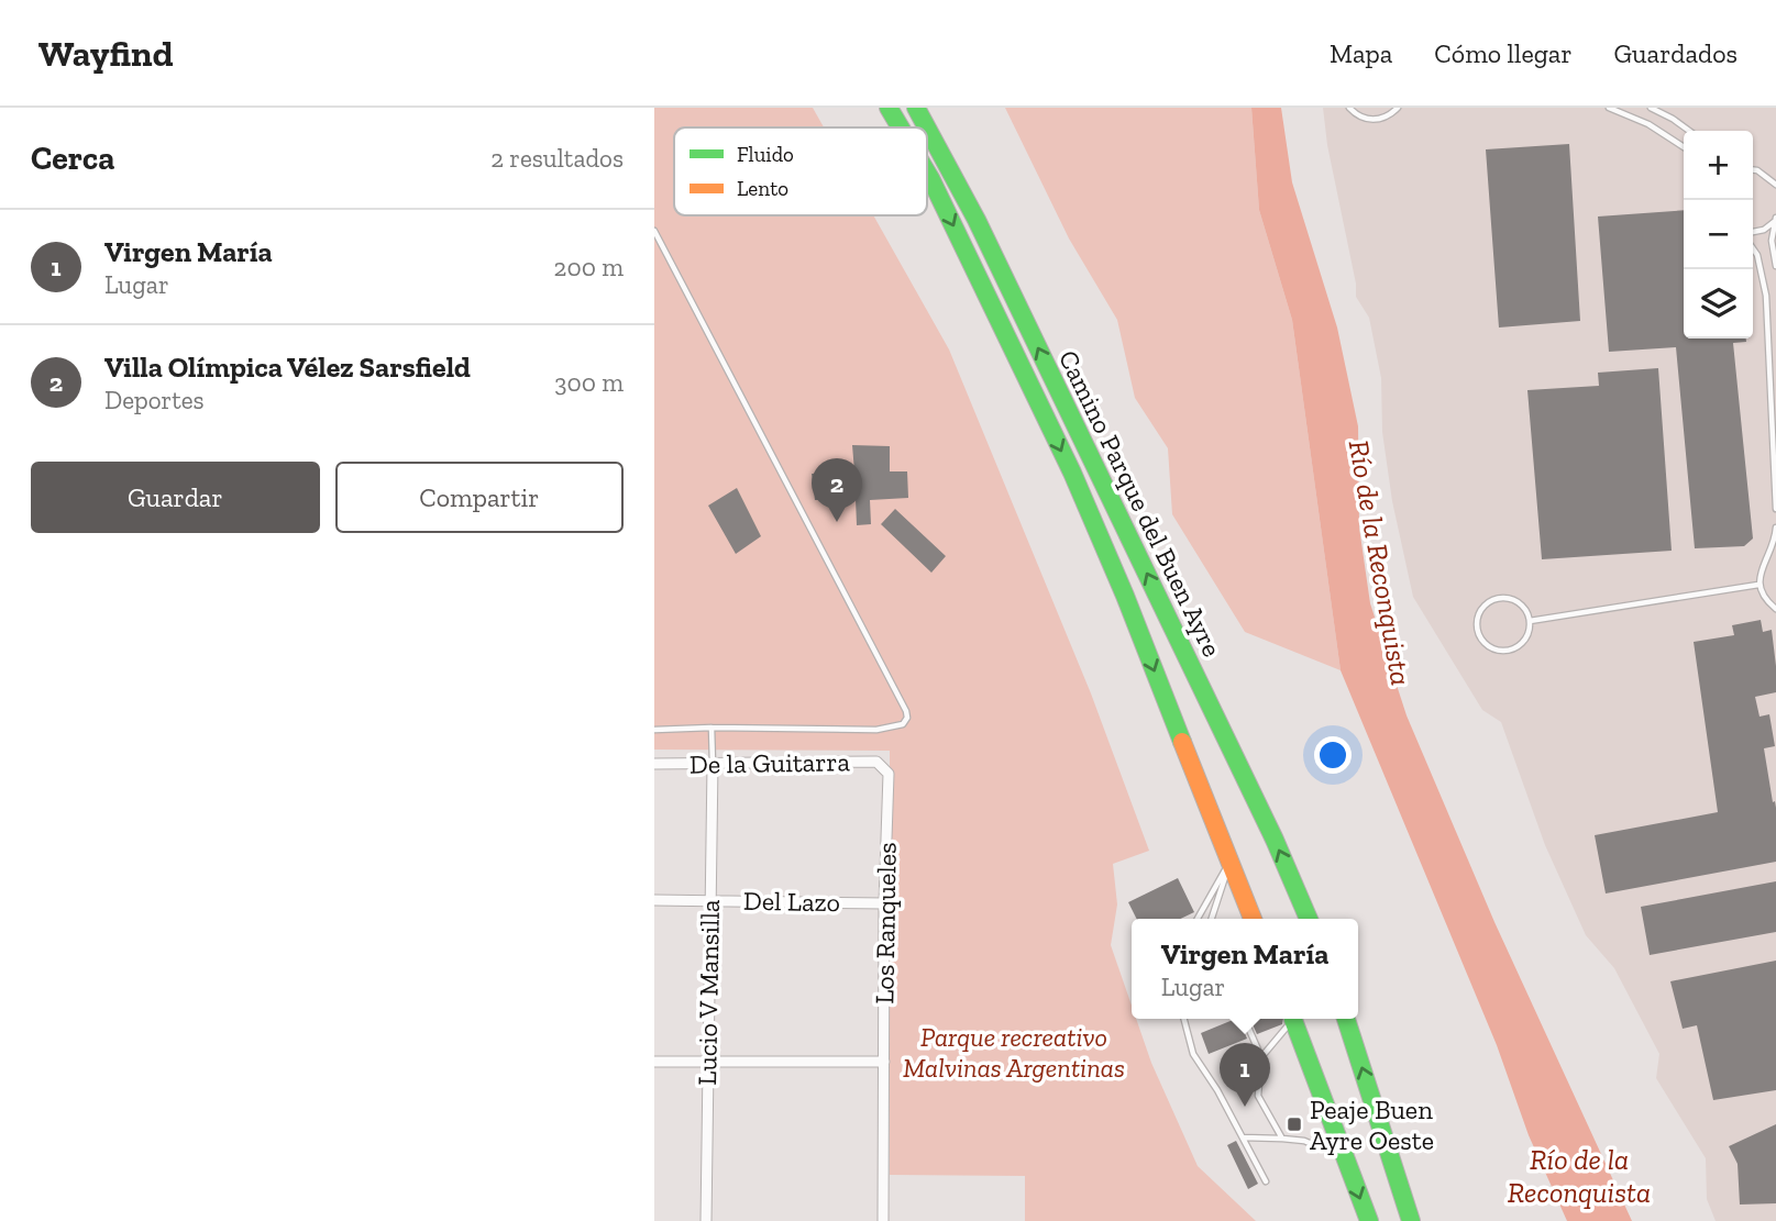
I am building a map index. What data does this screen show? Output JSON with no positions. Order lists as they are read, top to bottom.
{
  "streets": {
    "highway": ["Camino Parque del Buen Ayre"],
    "street": [
      "De la Guitarra",
      "Del Lazo",
      "Los Ranqueles",
      "Lucio V Mansilla"
    ]
  },
  "crossings": [
    ["De la Guitarra", "Los Ranqueles"],
    ["De la Guitarra", "Lucio V Mansilla"],
    ["Del Lazo", "Los Ranqueles"],
    ["Del Lazo", "Lucio V Mansilla"]
  ],
  "water": ["Río de la Reconquista"],
  "parks": ["Parque recreativo Malvinas Argentinas"],
  "places": {
    "transit": ["Peaje Buen Ayre Oeste"]
  },
  "legend": ["Fluido", "Lento"],
  "page": {
    "header": "Wayfind",
    "nav": ["Mapa", "Cómo llegar", "Guardados"],
    "heading": ["Cerca", "2 resultados"],
    "map_buttons": ["+", "−"],
    "list": [
      {
        "mark": "1",
        "name": "Virgen María",
        "note": "Lugar",
        "value": "200 m"
      },
      {
        "mark": "2",
        "name": "Villa Olímpica Vélez Sarsfield",
        "note": "Deportes",
        "value": "300 m"
      }
    ],
    "buttons": ["Guardar", "Compartir"],
    "pins": ["2", "1"],
    "popup": ["Virgen María", "Lugar"]
  }
}
